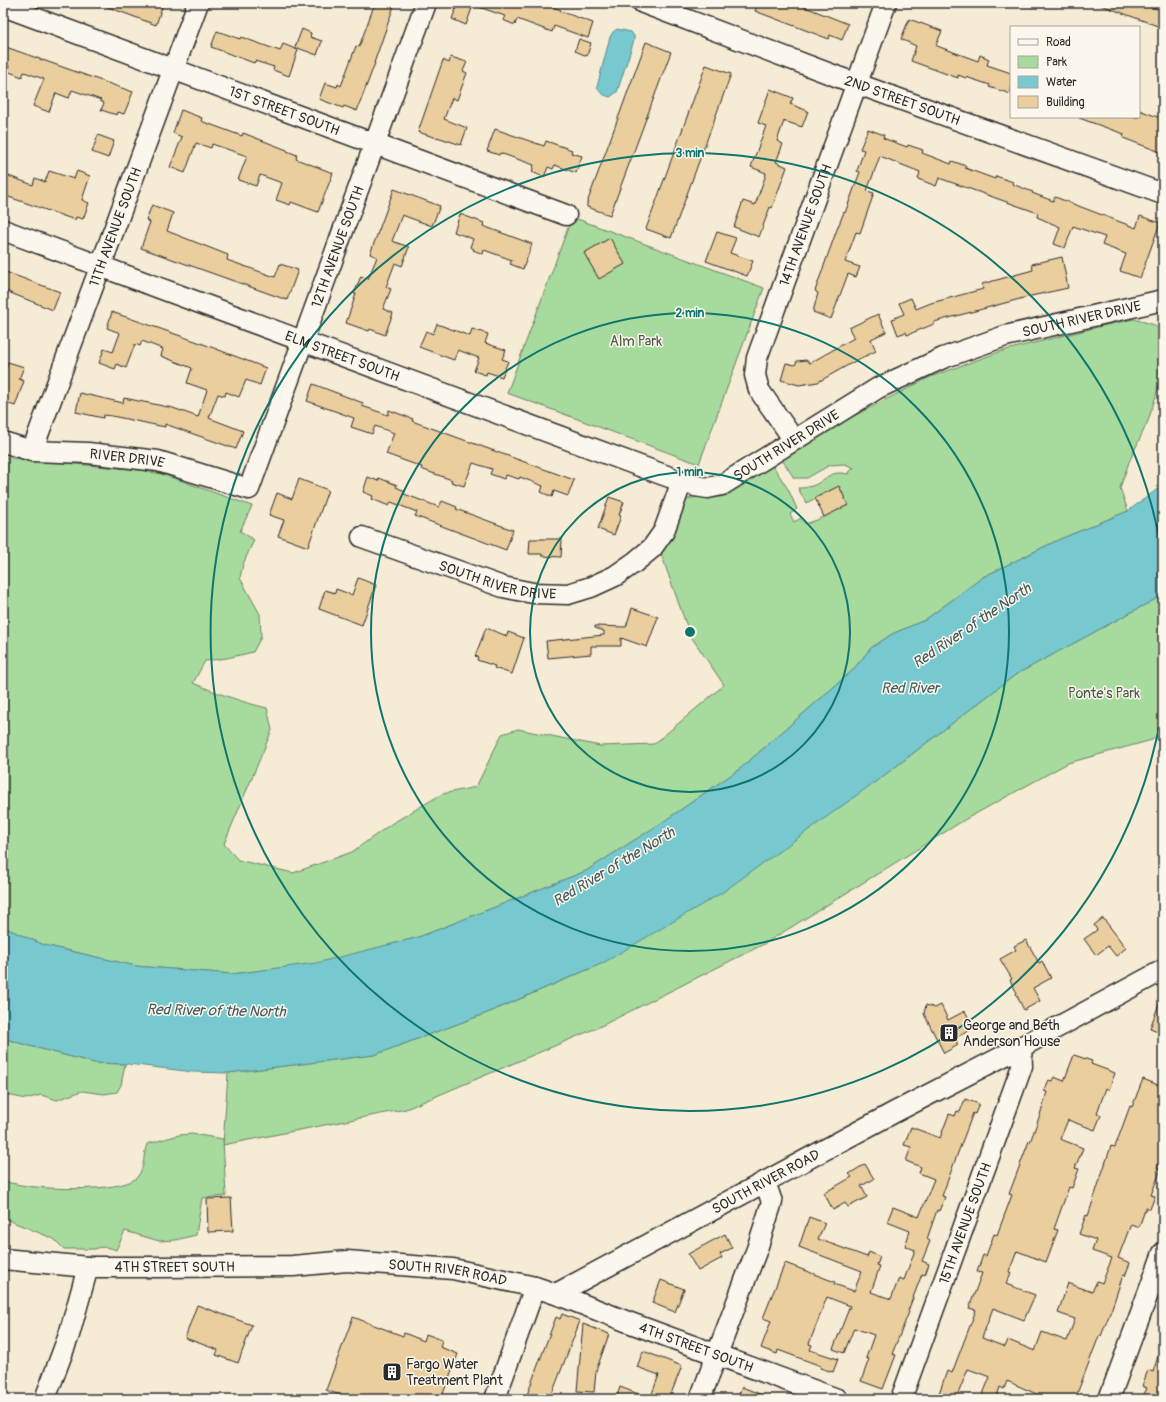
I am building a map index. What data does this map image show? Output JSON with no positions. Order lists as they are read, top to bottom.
{
  "streets": {
    "street": [
      "2ND STREET SOUTH",
      "1ST STREET SOUTH",
      "14TH AVENUE SOUTH",
      "11TH AVENUE SOUTH",
      "12TH AVENUE SOUTH",
      "SOUTH RIVER DRIVE",
      "ELM STREET SOUTH",
      "RIVER DRIVE",
      "SOUTH RIVER ROAD",
      "15TH AVENUE SOUTH",
      "4TH STREET SOUTH"
    ]
  },
  "crossings": [
    ["2ND STREET SOUTH", "14TH AVENUE SOUTH"],
    ["1ST STREET SOUTH", "11TH AVENUE SOUTH"],
    ["1ST STREET SOUTH", "12TH AVENUE SOUTH"],
    ["14TH AVENUE SOUTH", "SOUTH RIVER DRIVE"],
    ["11TH AVENUE SOUTH", "ELM STREET SOUTH"],
    ["11TH AVENUE SOUTH", "RIVER DRIVE"],
    ["12TH AVENUE SOUTH", "ELM STREET SOUTH"],
    ["12TH AVENUE SOUTH", "RIVER DRIVE"],
    ["SOUTH RIVER DRIVE", "ELM STREET SOUTH"],
    ["SOUTH RIVER ROAD", "15TH AVENUE SOUTH"],
    ["SOUTH RIVER ROAD", "4TH STREET SOUTH"]
  ],
  "water": ["Red River of the North", "Red River"],
  "parks": ["Alm Park", "Ponte's Park"],
  "places": {
    "building": ["George and Beth Anderson House", "Fargo Water Treatment Plant"]
  },
  "legend": [
    "Road",
    "Park",
    "Water",
    "Building"
  ],
  "rings": ["3 min", "2 min", "1 min"]
}
